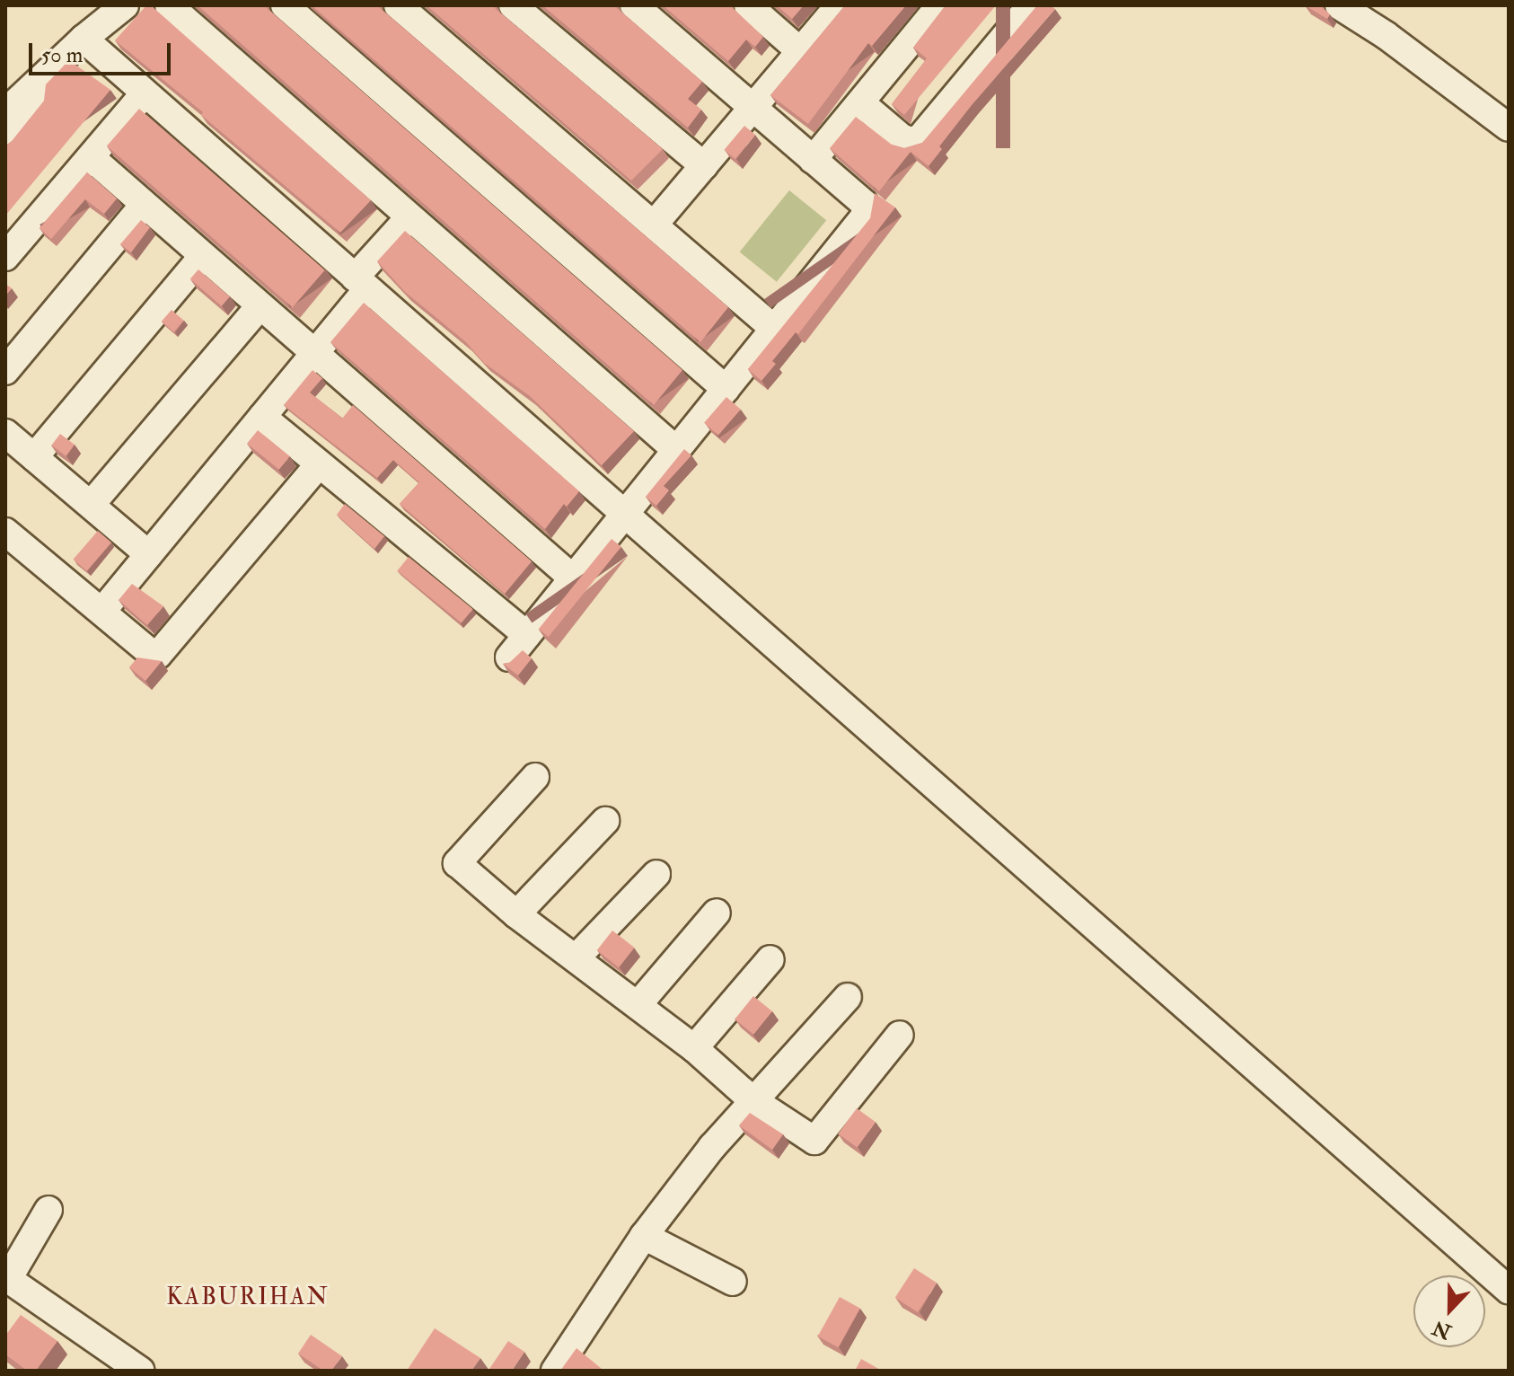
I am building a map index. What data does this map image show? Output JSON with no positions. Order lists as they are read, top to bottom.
{
  "districts": ["KABURIHAN"],
  "scale_bar": "50 m",
  "north": "bottom"
}
